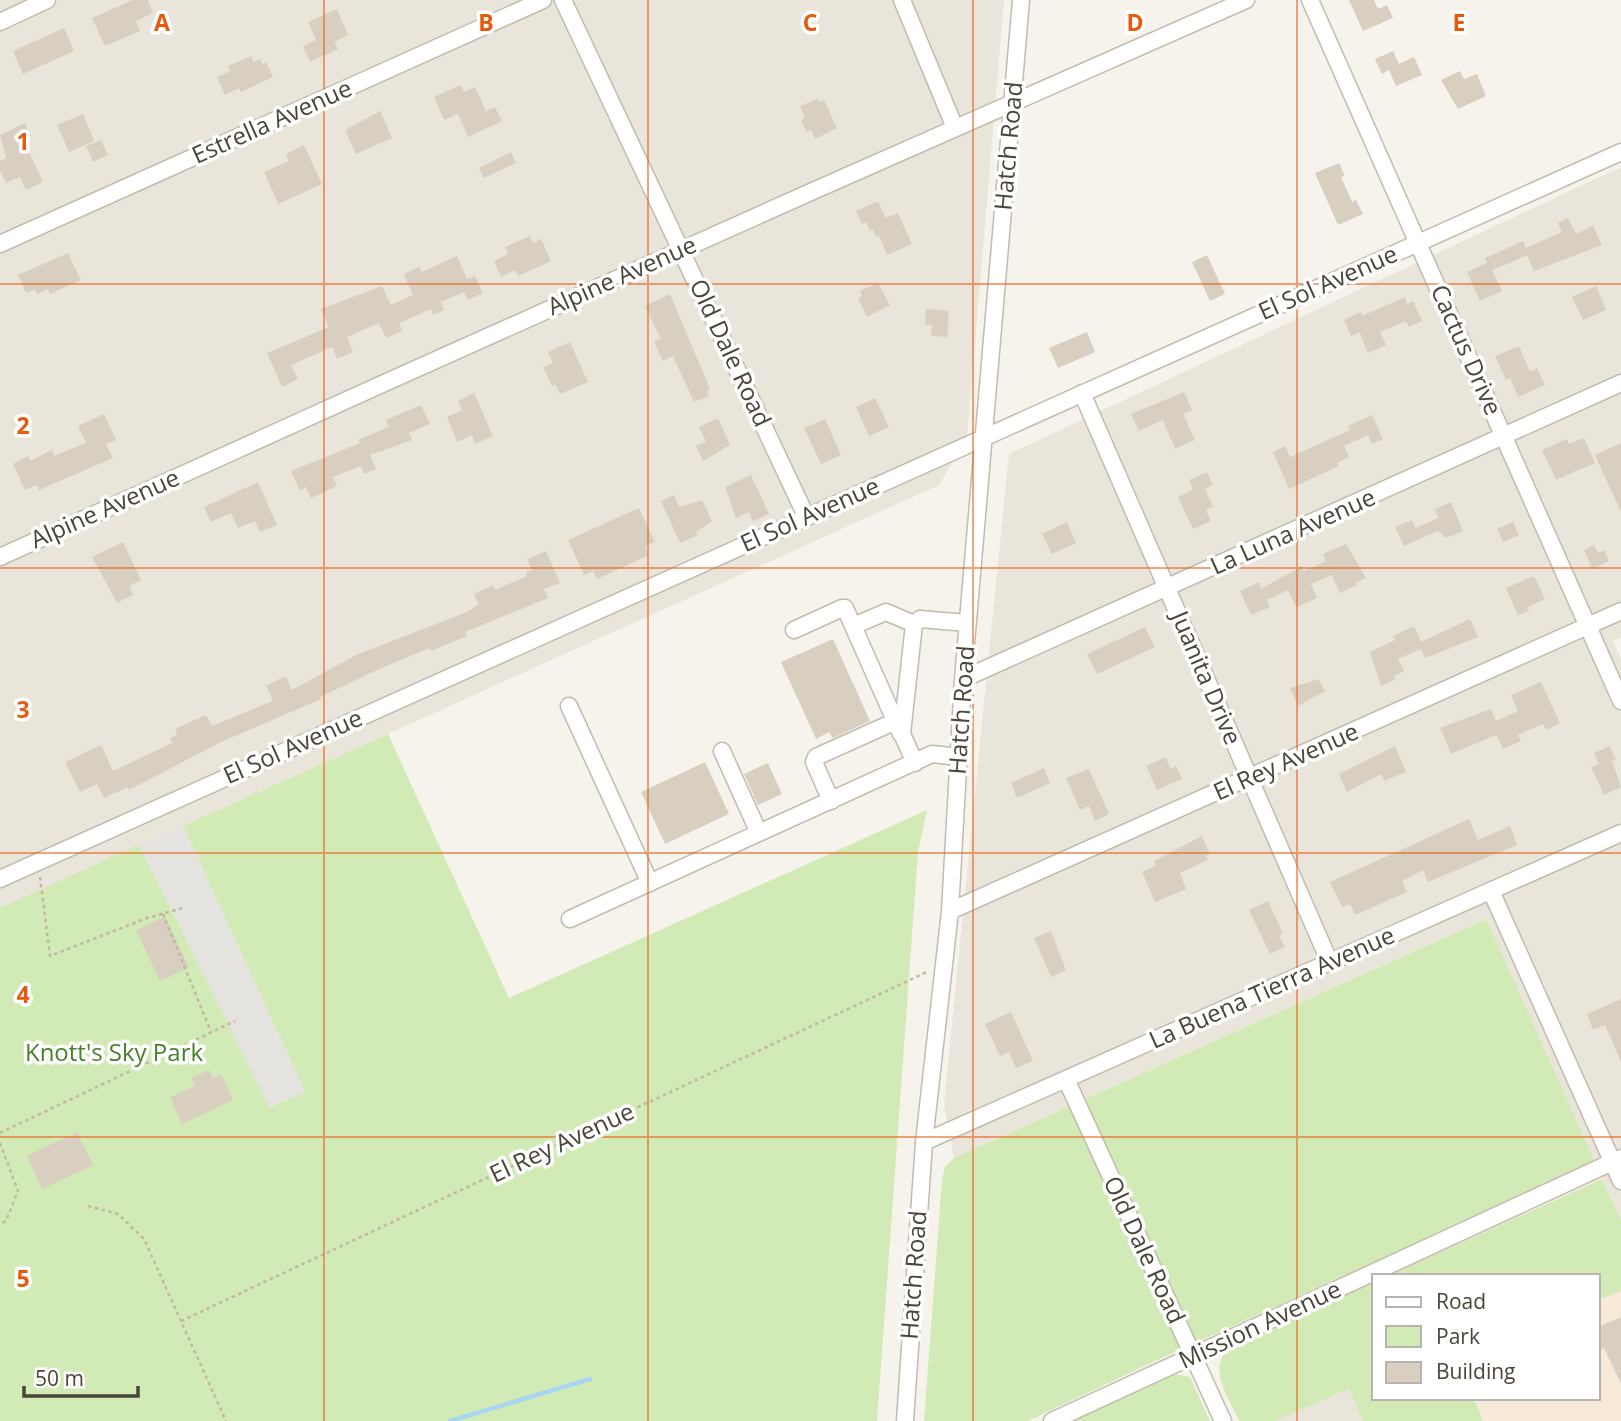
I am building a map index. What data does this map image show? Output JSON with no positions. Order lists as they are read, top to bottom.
{
  "streets": {
    "street": [
      "Estrella Avenue",
      "Hatch Road",
      "Alpine Avenue",
      "El Sol Avenue",
      "Cactus Drive",
      "Old Dale Road",
      "La Luna Avenue",
      "Juanita Drive",
      "El Rey Avenue",
      "La Buena Tierra Avenue",
      "Mission Avenue"
    ]
  },
  "crossings": [
    ["Hatch Road", "Alpine Avenue"],
    ["Hatch Road", "El Sol Avenue"],
    ["Hatch Road", "La Luna Avenue"],
    ["Hatch Road", "El Rey Avenue"],
    ["Hatch Road", "La Buena Tierra Avenue"],
    ["Alpine Avenue", "Old Dale Road"],
    ["El Sol Avenue", "Cactus Drive"],
    ["El Sol Avenue", "Old Dale Road"],
    ["El Sol Avenue", "Juanita Drive"],
    ["Cactus Drive", "La Luna Avenue"],
    ["Cactus Drive", "El Rey Avenue"],
    ["Old Dale Road", "La Buena Tierra Avenue"],
    ["Old Dale Road", "Mission Avenue"],
    ["La Luna Avenue", "Juanita Drive"],
    ["Juanita Drive", "El Rey Avenue"],
    ["Juanita Drive", "La Buena Tierra Avenue"]
  ],
  "parks": ["Knott's Sky Park"],
  "legend": ["Road", "Park", "Building"],
  "scale_bar": "50 m",
  "grid": {
    "columns": [
      "A",
      "B",
      "C",
      "D",
      "E"
    ],
    "rows": [
      "1",
      "2",
      "3",
      "4",
      "5"
    ]
  }
}
